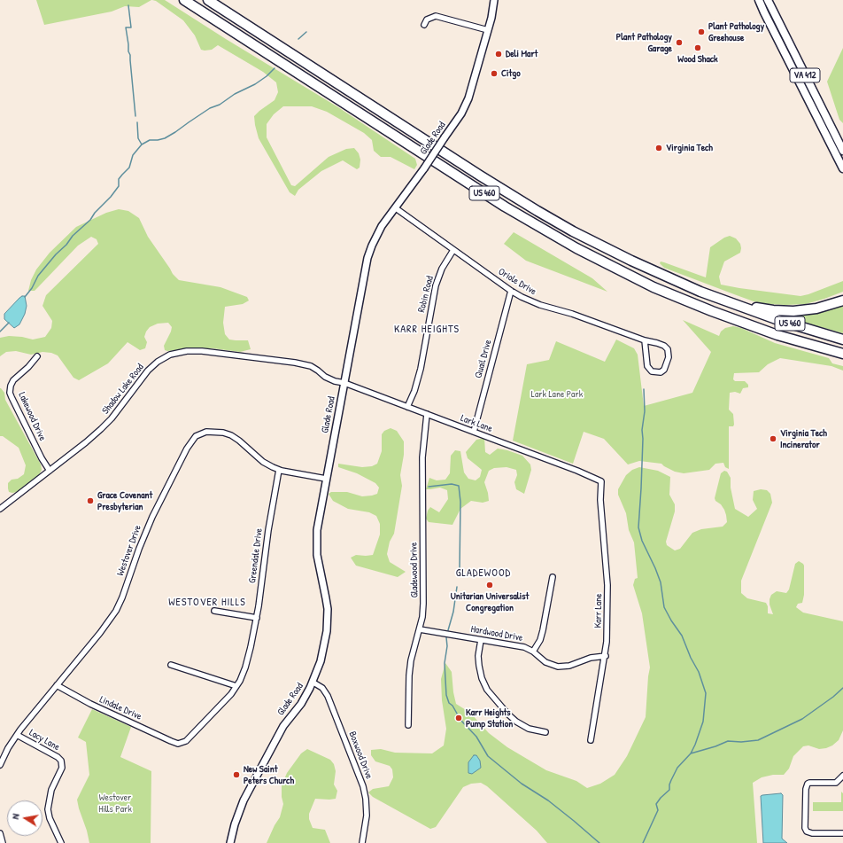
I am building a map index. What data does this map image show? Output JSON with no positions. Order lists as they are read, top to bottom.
{
  "streets": {
    "highway": ["US 460"],
    "main road": ["VA 412"],
    "street": [
      "Glade Road",
      "Oriole Drive",
      "Robin Road",
      "Quail Drive",
      "Shadow Lake Road",
      "Lakewood Drive",
      "Lark Lane",
      "Westover Drive",
      "Greendale Drive",
      "Gladewood Drive",
      "Karr Lane",
      "Hardwood Drive",
      "Lindale Drive",
      "Lacy Lane",
      "Boxwood Drive"
    ]
  },
  "crossings": [
    ["Glade Road", "Oriole Drive"],
    ["Glade Road", "Shadow Lake Road"],
    ["Glade Road", "Lark Lane"],
    ["Glade Road", "Westover Drive"],
    ["Glade Road", "Boxwood Drive"],
    ["Oriole Drive", "Robin Road"],
    ["Oriole Drive", "Quail Drive"],
    ["Robin Road", "Lark Lane"],
    ["Quail Drive", "Lark Lane"],
    ["Shadow Lake Road", "Lakewood Drive"],
    ["Shadow Lake Road", "Lark Lane"],
    ["Lark Lane", "Gladewood Drive"],
    ["Lark Lane", "Karr Lane"],
    ["Westover Drive", "Greendale Drive"],
    ["Westover Drive", "Lindale Drive"],
    ["Westover Drive", "Lacy Lane"],
    ["Greendale Drive", "Lindale Drive"],
    ["Gladewood Drive", "Hardwood Drive"],
    ["Karr Lane", "Hardwood Drive"]
  ],
  "districts": ["KARR HEIGHTS", "GLADEWOOD", "WESTOVER HILLS"],
  "parks": ["Lark Lane Park", "Westover Hills Park"],
  "places": [
    "Plant Pathology Greehouse",
    "Plant Pathology Garage",
    "Wood Shack",
    "Deli Mart",
    "Citgo",
    "Virginia Tech",
    "Virginia Tech Incinerator",
    "Grace Covenant Presbyterian",
    "Unitarian Universalist Congregation",
    "Karr Heights Pump Station",
    "New Saint Peters Church"
  ],
  "north": "left"
}
